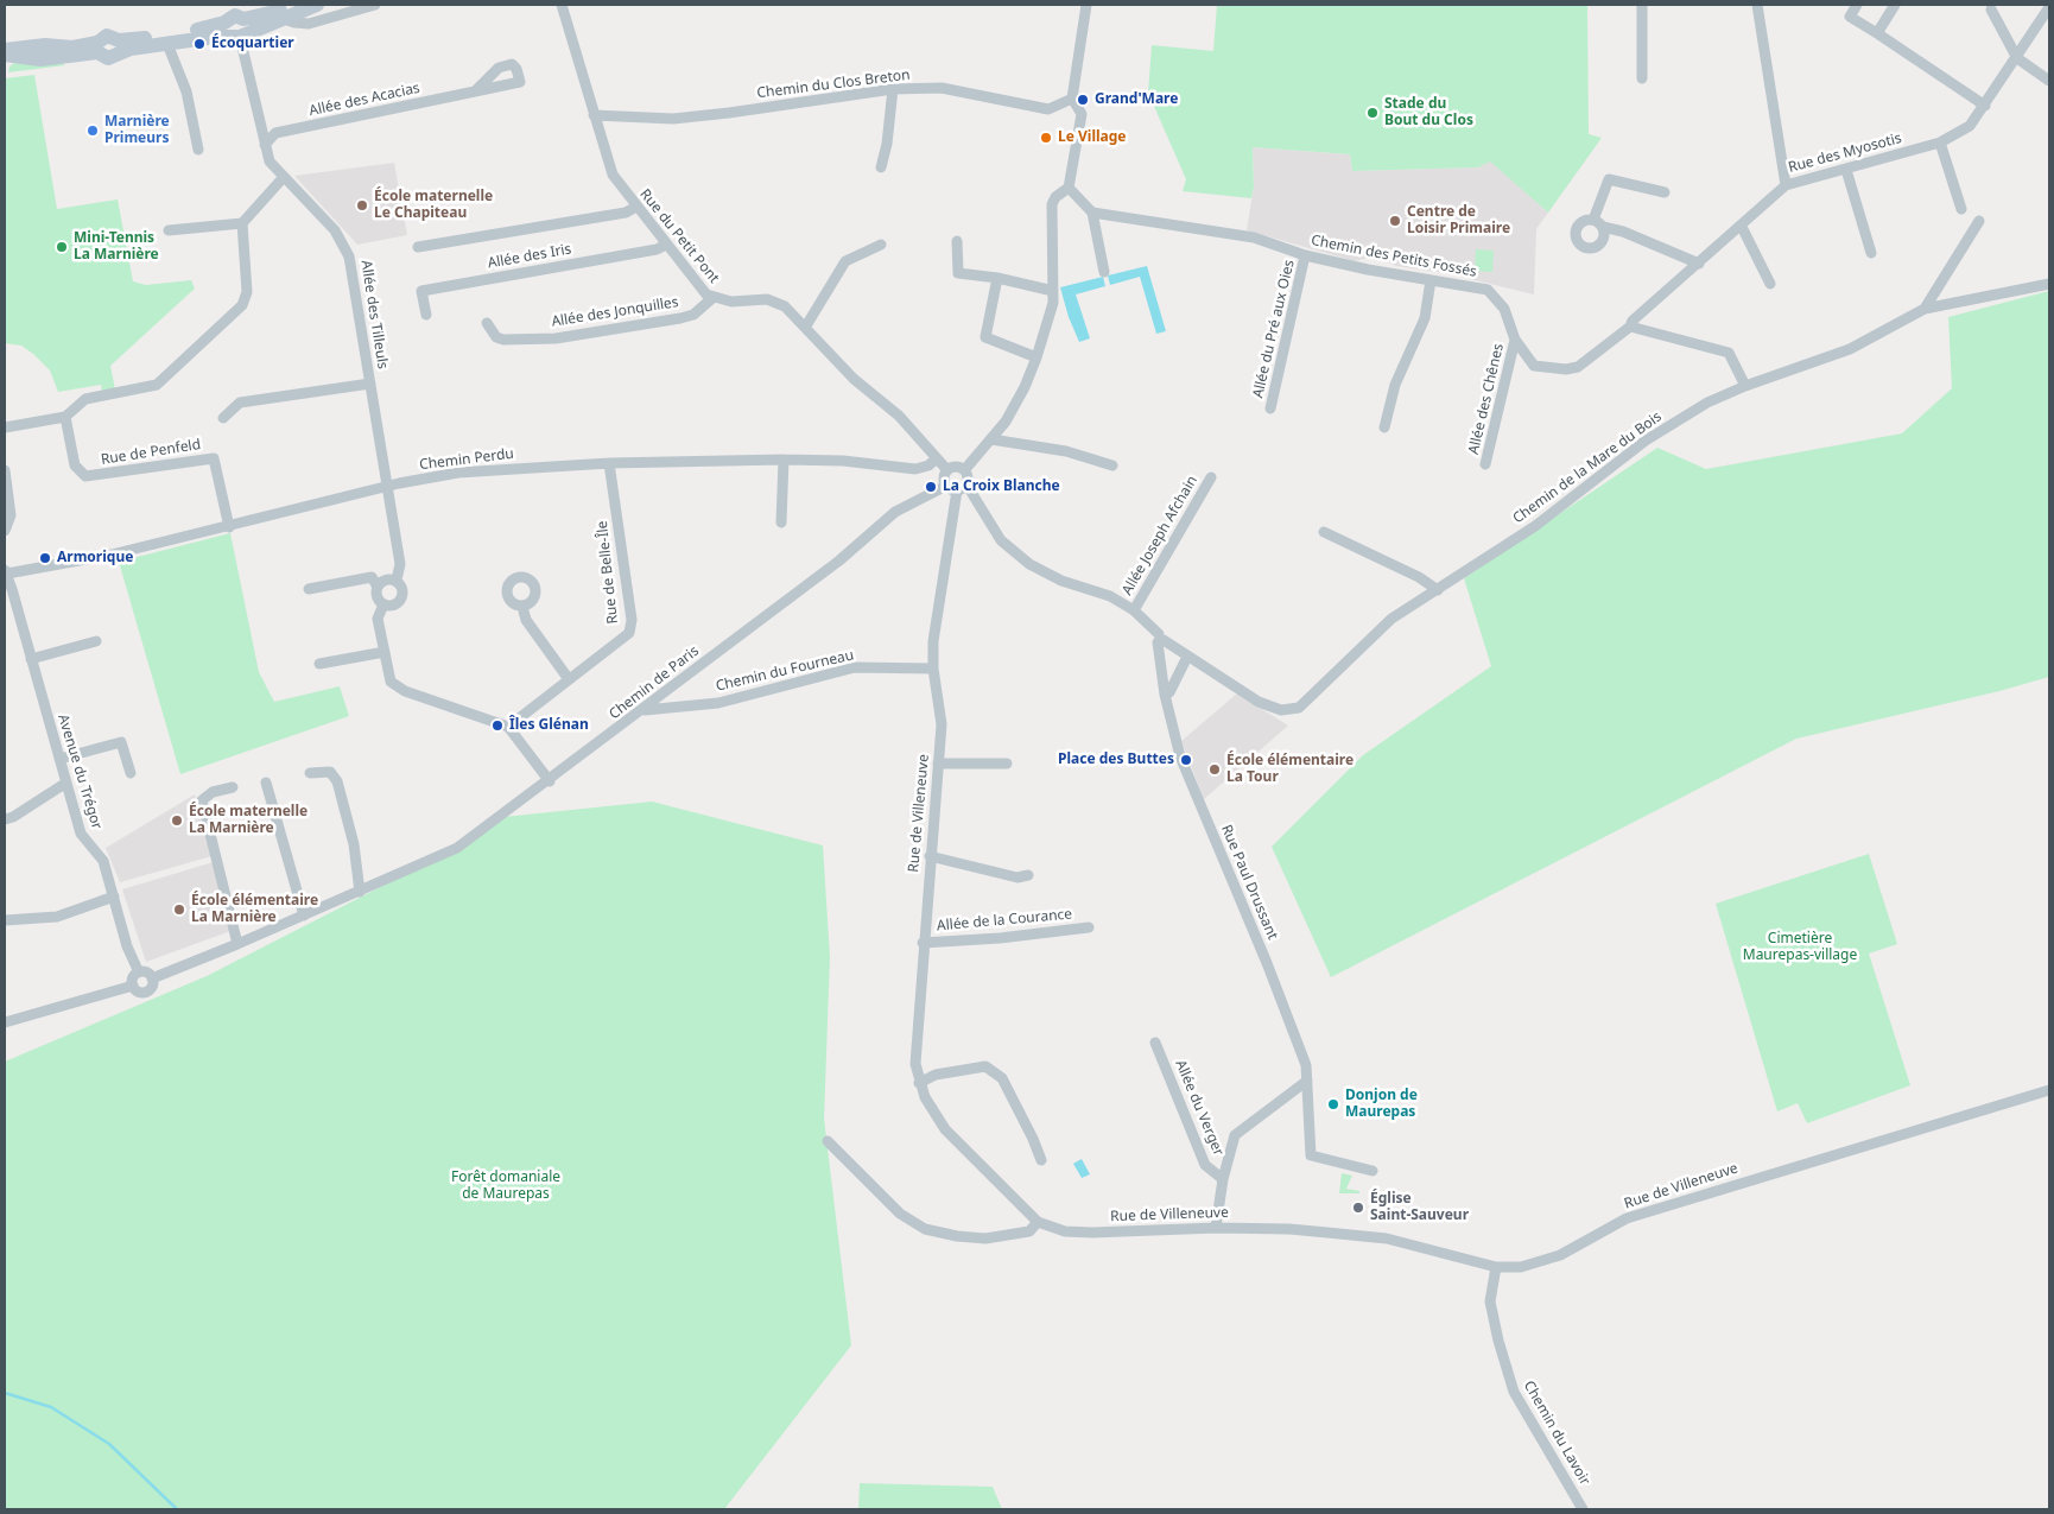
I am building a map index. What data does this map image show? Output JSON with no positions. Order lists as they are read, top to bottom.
{
  "streets": {
    "street": [
      "Chemin du Clos Breton",
      "Allée des Acacias",
      "Rue des Myosotis",
      "Rue du Petit Pont",
      "Allée des Iris",
      "Chemin des Petits Fossés",
      "Allée des Jonquilles",
      "Allée des Tilleuls",
      "Allée du Pré aux Oies",
      "Allée des Chênes",
      "Rue de Penfeld",
      "Chemin Perdu",
      "Chemin de la Mare du Bois",
      "Allée Joseph Afchain",
      "Rue de Belle-Île",
      "Chemin du Fourneau",
      "Chemin de Paris",
      "Avenue du Trégor",
      "Rue de Villeneuve",
      "Rue Paul Drussant",
      "Allée de la Courance",
      "Allée du Verger",
      "Chemin du Lavoir"
    ]
  },
  "crossings": [
    ["Chemin du Clos Breton", "Rue du Petit Pont"],
    ["Allée des Acacias", "Allée des Tilleuls"],
    ["Rue des Myosotis", "Chemin des Petits Fossés"],
    ["Rue du Petit Pont", "Allée des Iris"],
    ["Rue du Petit Pont", "Allée des Jonquilles"],
    ["Rue du Petit Pont", "Chemin Perdu"],
    ["Rue du Petit Pont", "Chemin de Paris"],
    ["Rue du Petit Pont", "Rue de Villeneuve"],
    ["Chemin des Petits Fossés", "Allée du Pré aux Oies"],
    ["Chemin des Petits Fossés", "Allée des Chênes"],
    ["Allée des Tilleuls", "Chemin Perdu"],
    ["Rue de Penfeld", "Chemin Perdu"],
    ["Chemin Perdu", "Rue de Belle-Île"],
    ["Chemin Perdu", "Avenue du Trégor"],
    ["Chemin du Fourneau", "Chemin de Paris"],
    ["Chemin du Fourneau", "Rue de Villeneuve"],
    ["Chemin de Paris", "Avenue du Trégor"],
    ["Chemin de Paris", "Rue de Villeneuve"],
    ["Rue de Villeneuve", "Allée de la Courance"],
    ["Rue de Villeneuve", "Chemin du Lavoir"]
  ],
  "parks": ["Cimetière Maurepas-village", "Forêt domaniale de Maurepas"],
  "places": [
    "Écoquartier",
    "Grand'Mare",
    "Stade du Bout du Clos",
    "Marnière Primeurs",
    "Le Village",
    "École maternelle Le Chapiteau",
    "Centre de Loisir Primaire",
    "Mini-Tennis La Marnière",
    "La Croix Blanche",
    "Armorique",
    "Îles Glénan",
    "Place des Buttes",
    "École élémentaire La Tour",
    "École maternelle La Marnière",
    "École élémentaire La Marnière",
    "Donjon de Maurepas",
    "Église Saint-Sauveur"
  ]
}
